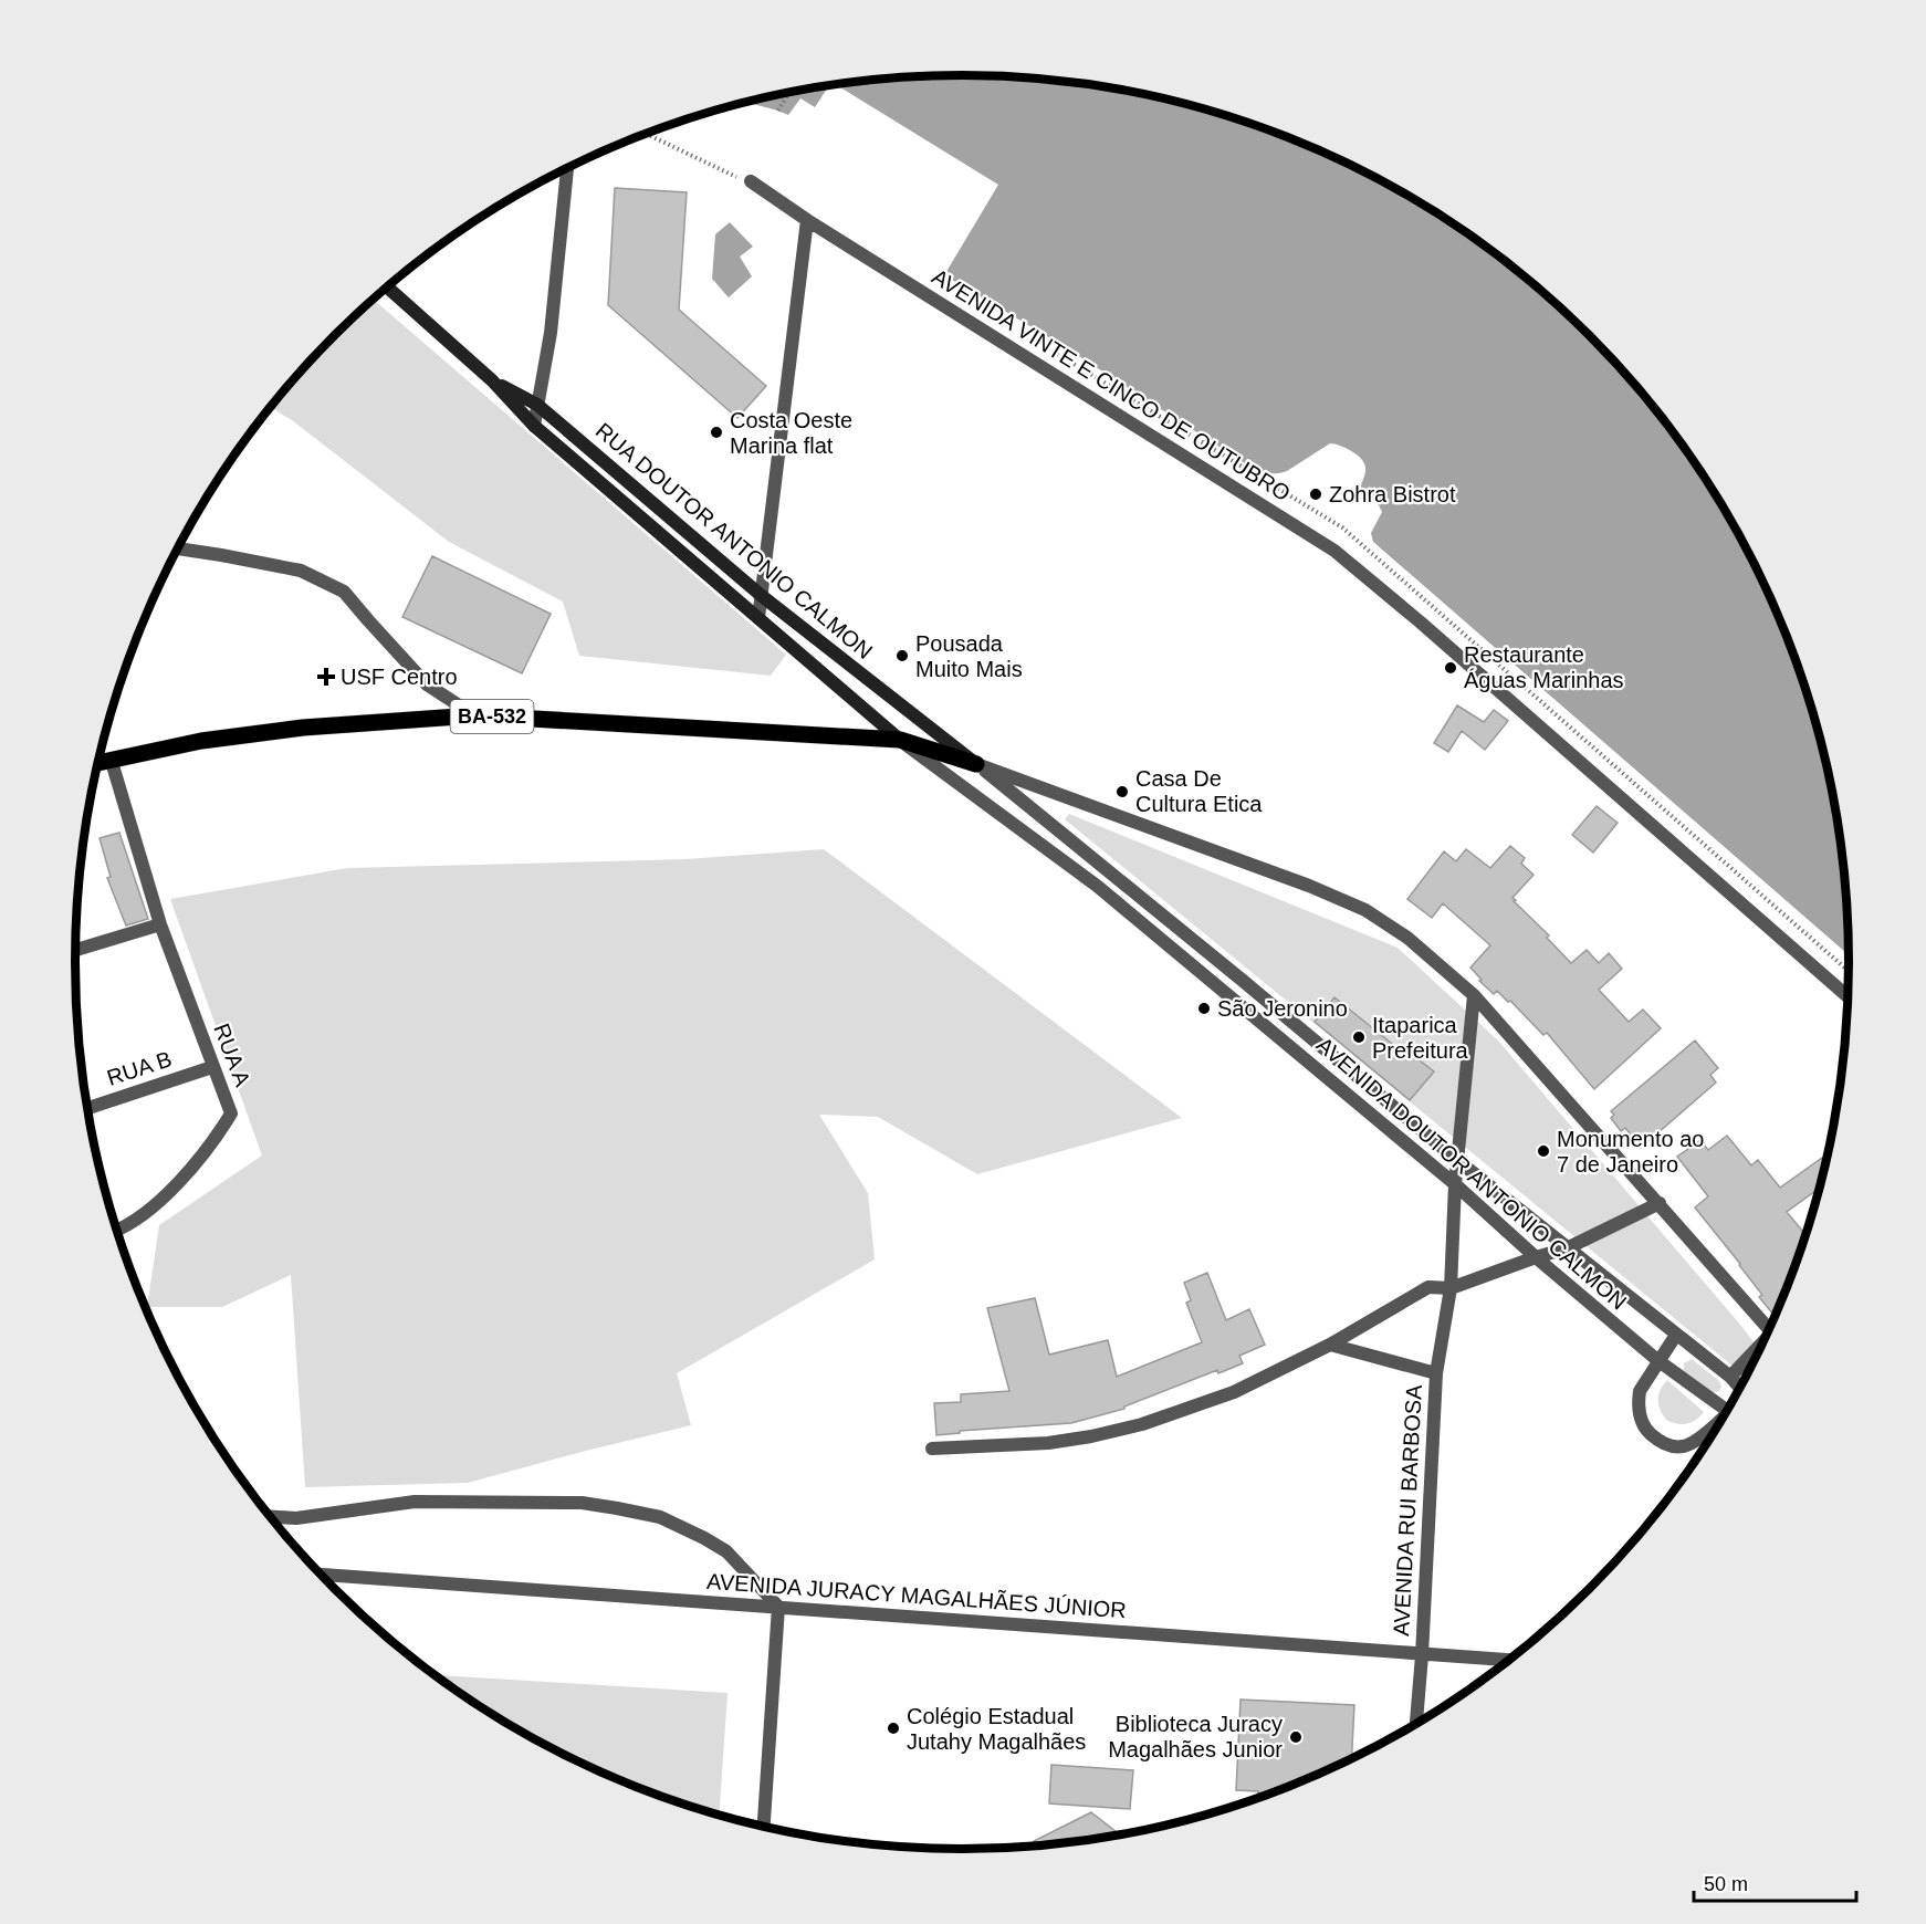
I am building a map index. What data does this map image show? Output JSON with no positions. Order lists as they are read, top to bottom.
{
  "streets": {
    "main road": ["BA-532"],
    "street": [
      "AVENIDA VINTE E CINCO DE OUTUBRO",
      "RUA DOUTOR ANTONIO CALMON",
      "RUA A",
      "RUA B",
      "AVENIDA DOUTOR ANTONIO CALMON",
      "AVENIDA RUI BARBOSA",
      "AVENIDA JURACY MAGALHÃES JÚNIOR"
    ]
  },
  "crossings": [
    ["RUA DOUTOR ANTONIO CALMON", "BA-532"],
    ["RUA DOUTOR ANTONIO CALMON", "AVENIDA DOUTOR ANTONIO CALMON"],
    ["BA-532", "RUA A"],
    ["BA-532", "AVENIDA DOUTOR ANTONIO CALMON"],
    ["BA-532", "AVENIDA RUI BARBOSA"],
    ["RUA A", "RUA B"],
    ["AVENIDA DOUTOR ANTONIO CALMON", "AVENIDA RUI BARBOSA"],
    ["AVENIDA RUI BARBOSA", "AVENIDA JURACY MAGALHÃES JÚNIOR"]
  ],
  "places": {
    "other": [
      "Costa Oeste Marina flat",
      "Zohra Bistrot",
      "Pousada Muito Mais",
      "Restaurante Águas Marinhas",
      "Casa De Cultura Etica",
      "São Jeronino",
      "Itaparica Prefeitura",
      "Monumento ao 7 de Janeiro",
      "Colégio Estadual Jutahy Magalhães",
      "Biblioteca Juracy Magalhães Junior"
    ],
    "health": ["USF Centro"]
  },
  "scale_bar": "50 m"
}
